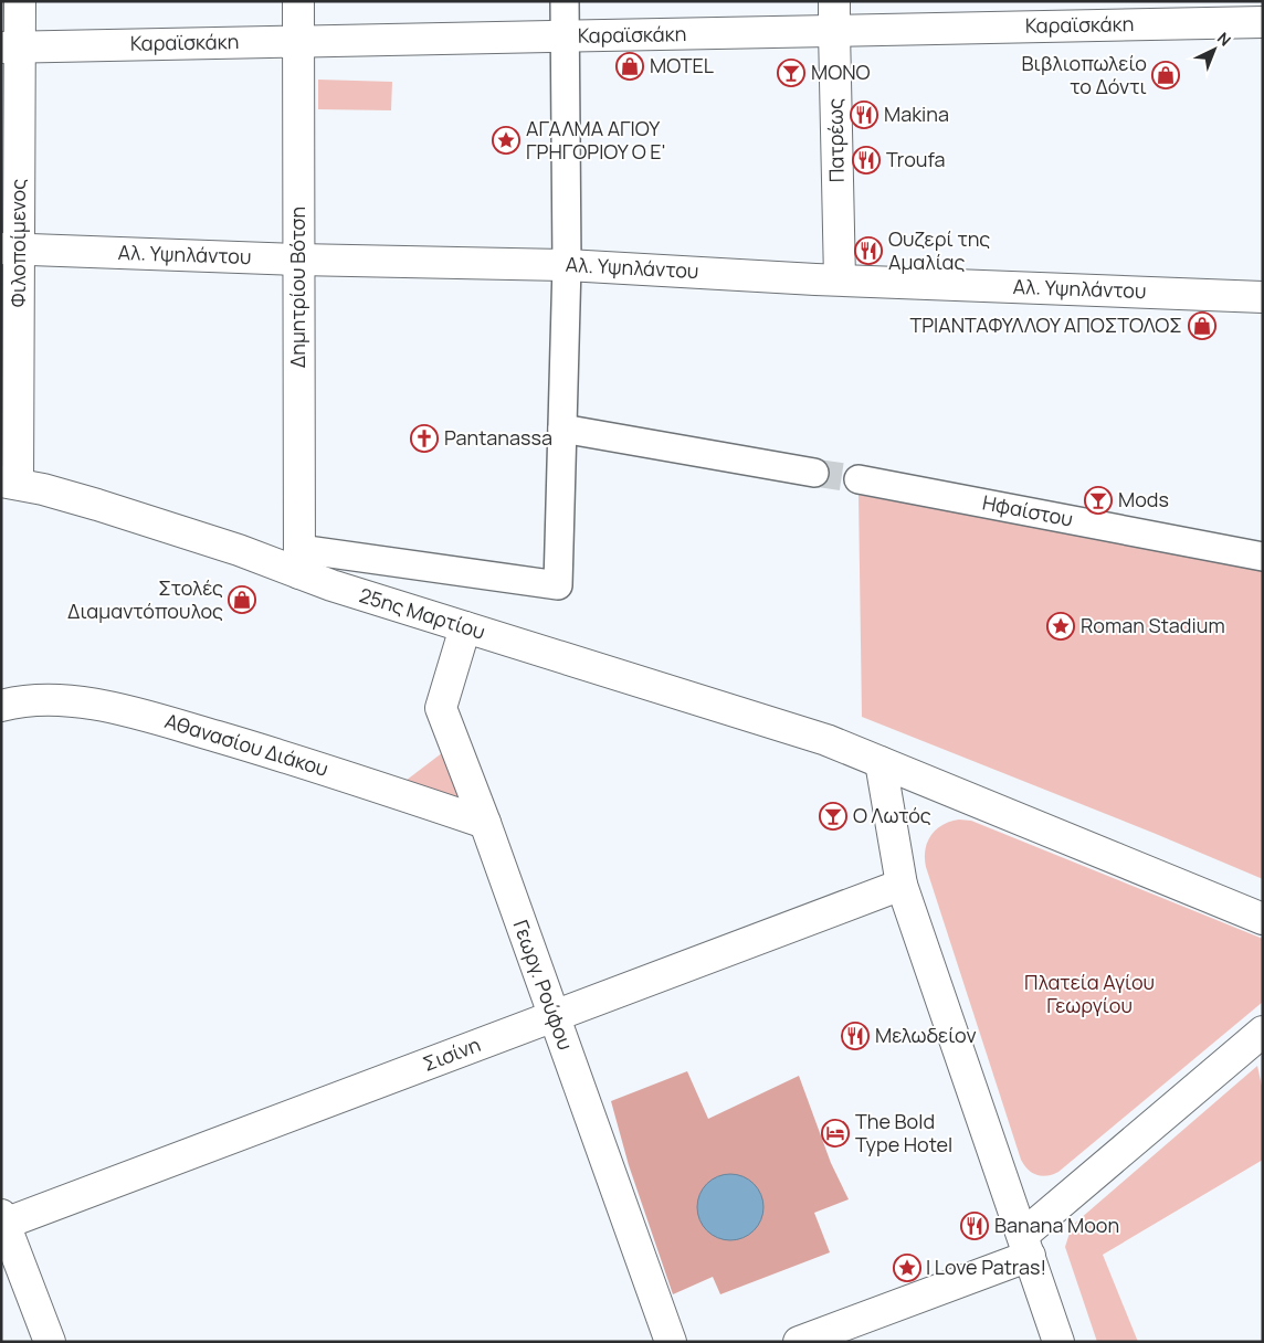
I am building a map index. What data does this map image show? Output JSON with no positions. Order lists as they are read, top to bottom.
{
  "streets": {
    "main road": [
      "Καραϊσκάκη",
      "Πατρέως",
      "Φιλοποίμενος",
      "Αλ. Υψηλάντου",
      "Δημητρίου Βότση",
      "25ης Μαρτίου",
      "Αθανασίου Διάκου",
      "Γεωργ. Ρούφου",
      "Σισίνη"
    ],
    "street": ["Ηφαίστου"]
  },
  "crossings": [
    ["Καραϊσκάκη", "Πατρέως"],
    ["Καραϊσκάκη", "Φιλοποίμενος"],
    ["Καραϊσκάκη", "Δημητρίου Βότση"],
    ["Πατρέως", "Αλ. Υψηλάντου"],
    ["Φιλοποίμενος", "Αλ. Υψηλάντου"],
    ["Φιλοποίμενος", "25ης Μαρτίου"],
    ["Αλ. Υψηλάντου", "Δημητρίου Βότση"],
    ["Δημητρίου Βότση", "25ης Μαρτίου"],
    ["25ης Μαρτίου", "Γεωργ. Ρούφου"],
    ["Αθανασίου Διάκου", "Γεωργ. Ρούφου"],
    ["Γεωργ. Ρούφου", "Σισίνη"]
  ],
  "parks": ["Πλατεία Αγίου Γεωργίου"],
  "places": {
    "shop": [
      "MOTEL",
      "Βιβλιοπωλείο το Δόντι",
      "ΤΡΙΑΝΤΑΦΥΛΛΟΥ ΑΠΟΣΤΟΛΟΣ",
      "Στολές Διαμαντόπουλος"
    ],
    "bar": ["MONO", "Mods", "Ο Λωτός"],
    "restaurant": [
      "Makina",
      "Troufa",
      "Ουζερί της Αμαλίας",
      "Μελωδείον",
      "Banana Moon"
    ],
    "place": ["ΑΓΑΛΜΑ ΑΓΙΟΥ ΓΡΗΓΟΡΙΟΥ Ο Ε'", "Roman Stadium", "I Love Patras!"],
    "church": ["Pantanassa"],
    "hotel": ["The Bold Type Hotel"]
  },
  "north": "top right"
}
